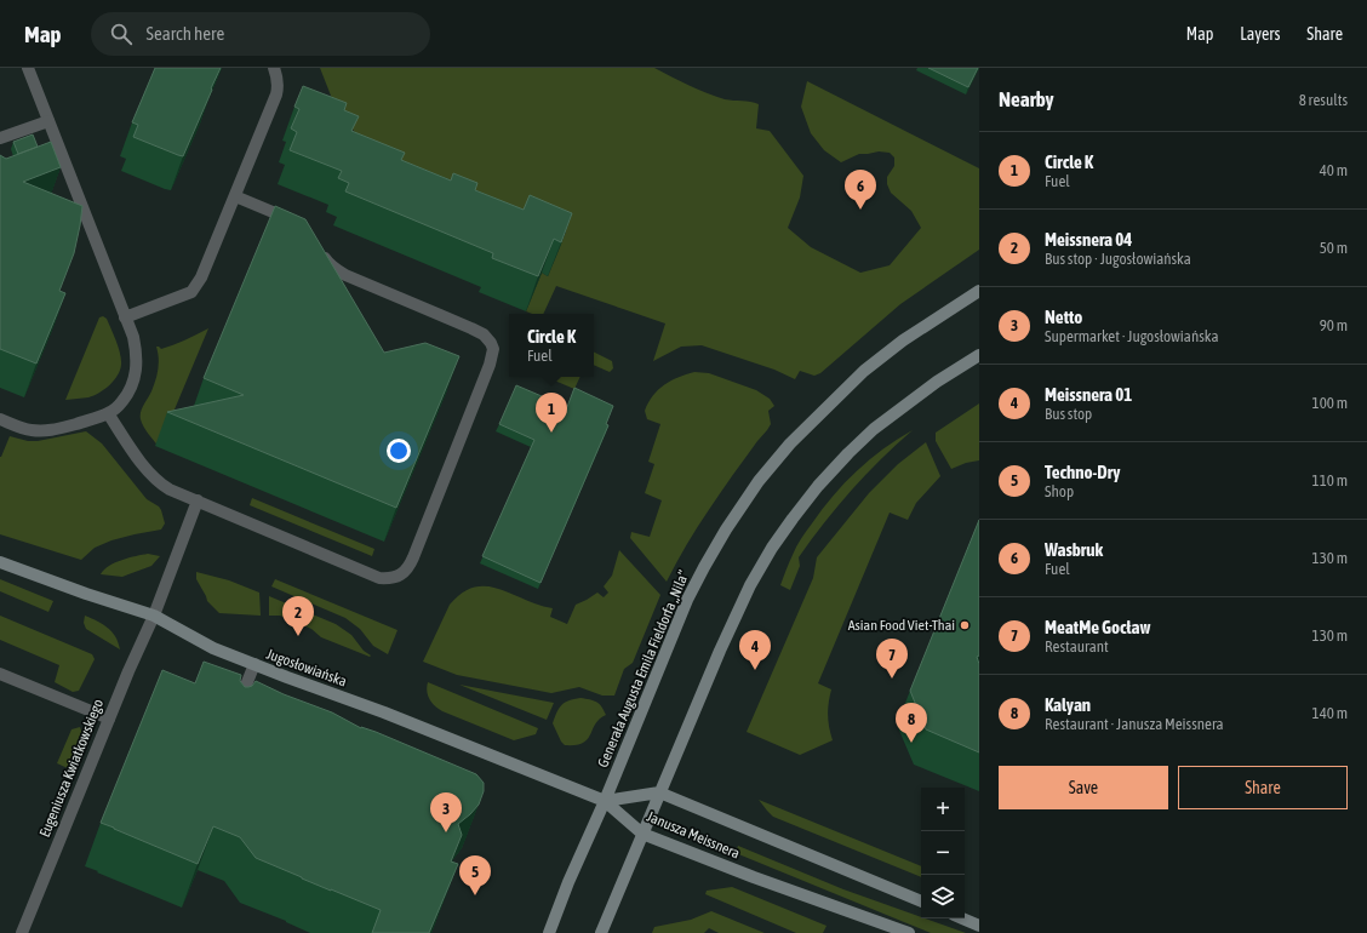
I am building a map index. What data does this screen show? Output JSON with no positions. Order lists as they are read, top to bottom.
{
  "streets": {
    "street": [
      "Jugosłowiańska",
      "Generała Augusta Emila Fieldorfa „Nila”",
      "Eugeniusza Kwiatkowskiego",
      "Janusza Meissnera"
    ]
  },
  "crossings": [
    ["Jugosłowiańska", "Generała Augusta Emila Fieldorfa „Nila”"],
    ["Jugosłowiańska", "Eugeniusza Kwiatkowskiego"],
    ["Jugosłowiańska", "Janusza Meissnera"],
    ["Generała Augusta Emila Fieldorfa „Nila”", "Janusza Meissnera"]
  ],
  "places": ["Asian Food Viet-Thai"],
  "page": {
    "header": "Map",
    "search": "Search here",
    "nav": ["Map", "Layers", "Share"],
    "heading": ["Nearby", "8 results"],
    "list": [
      {
        "mark": "1",
        "name": "Circle K",
        "note": "Fuel",
        "value": "40 m"
      },
      {
        "mark": "2",
        "name": "Meissnera 04",
        "note": "Bus stop · Jugosłowiańska",
        "value": "50 m"
      },
      {
        "mark": "3",
        "name": "Netto",
        "note": "Supermarket · Jugosłowiańska",
        "value": "90 m"
      },
      {
        "mark": "4",
        "name": "Meissnera 01",
        "note": "Bus stop",
        "value": "100 m"
      },
      {
        "mark": "5",
        "name": "Techno-Dry",
        "note": "Shop",
        "value": "110 m"
      },
      {
        "mark": "6",
        "name": "Wasbruk",
        "note": "Fuel",
        "value": "130 m"
      },
      {
        "mark": "7",
        "name": "MeatMe Gocław",
        "note": "Restaurant",
        "value": "130 m"
      },
      {
        "mark": "8",
        "name": "Kalyan",
        "note": "Restaurant · Janusza Meissnera",
        "value": "140 m"
      }
    ],
    "pins": [
      "6",
      "1",
      "2",
      "4",
      "7",
      "8",
      "3",
      "5"
    ],
    "popup": ["Circle K", "Fuel"],
    "buttons": ["Save", "Share"],
    "map_buttons": ["+", "−"]
  }
}
